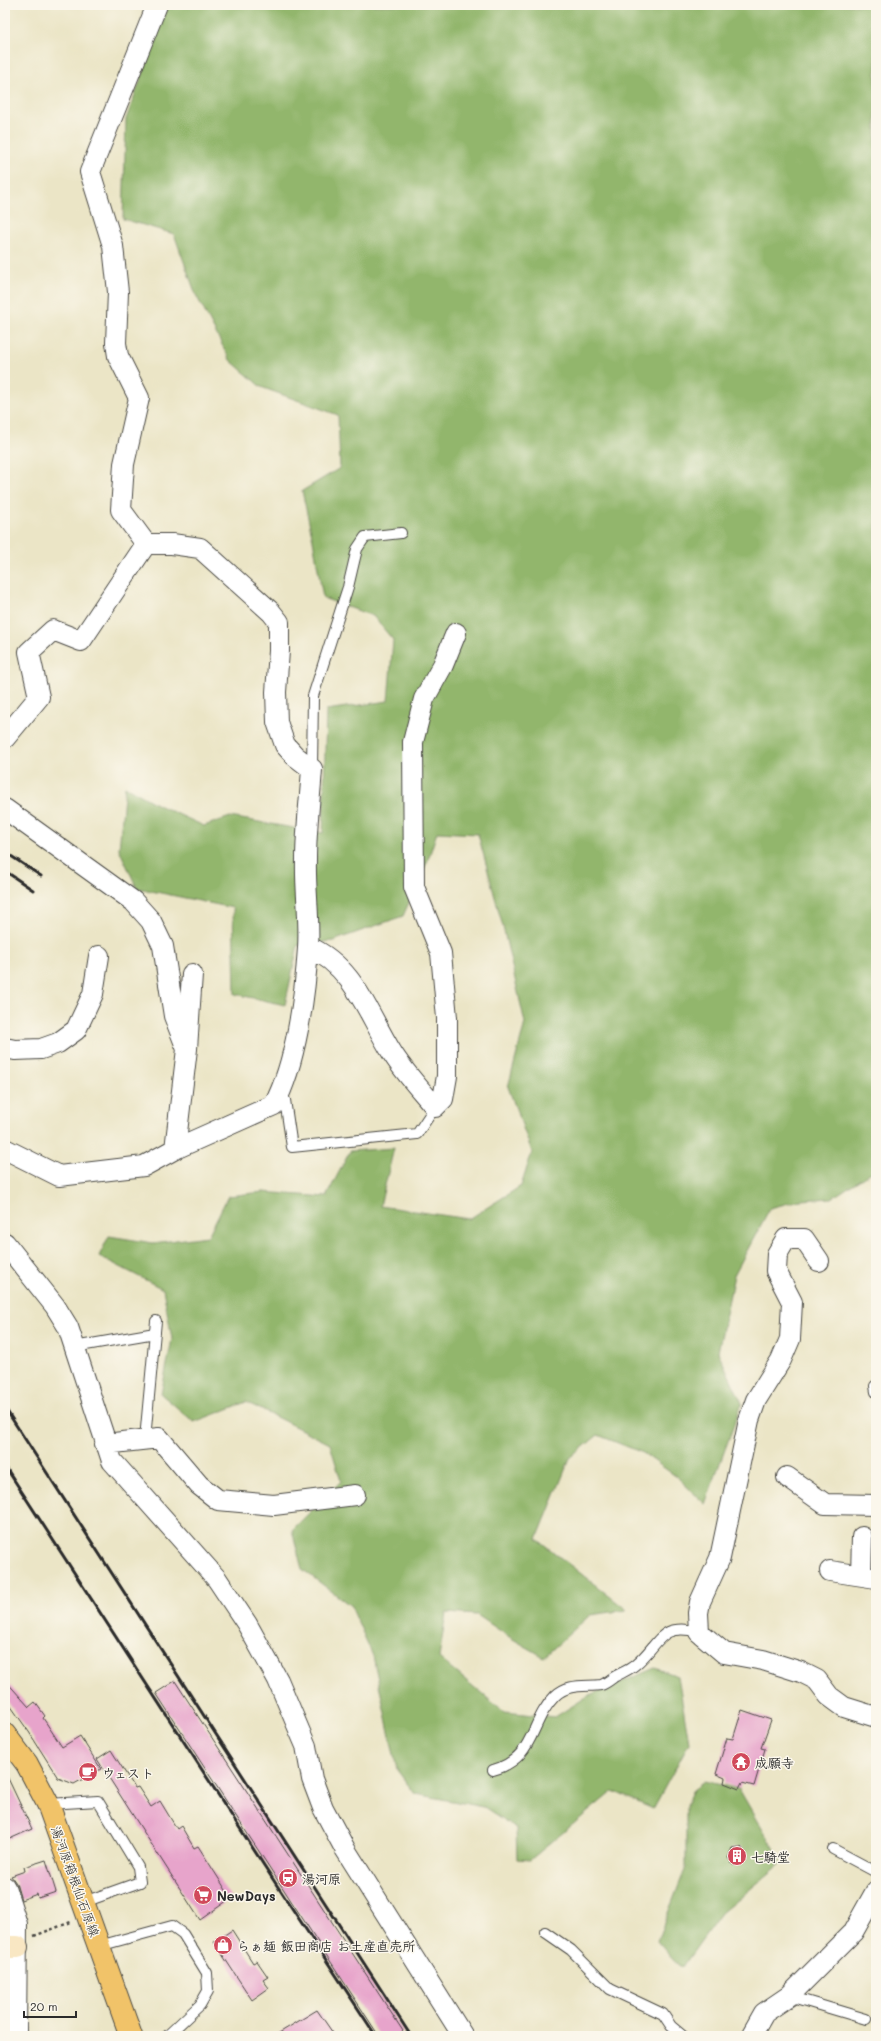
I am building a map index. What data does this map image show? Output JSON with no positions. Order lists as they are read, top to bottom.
{
  "streets": {
    "main road": ["湯河原箱根仙石原線"]
  },
  "places": {
    "temple": ["成願寺"],
    "cafe": ["ウェスト"],
    "building": ["七騎堂"],
    "station": ["湯河原"],
    "supermarket": ["NewDays"],
    "shop": ["らぁ麺 飯田商店 お土産直売所"]
  },
  "scale_bar": "20 m"
}
